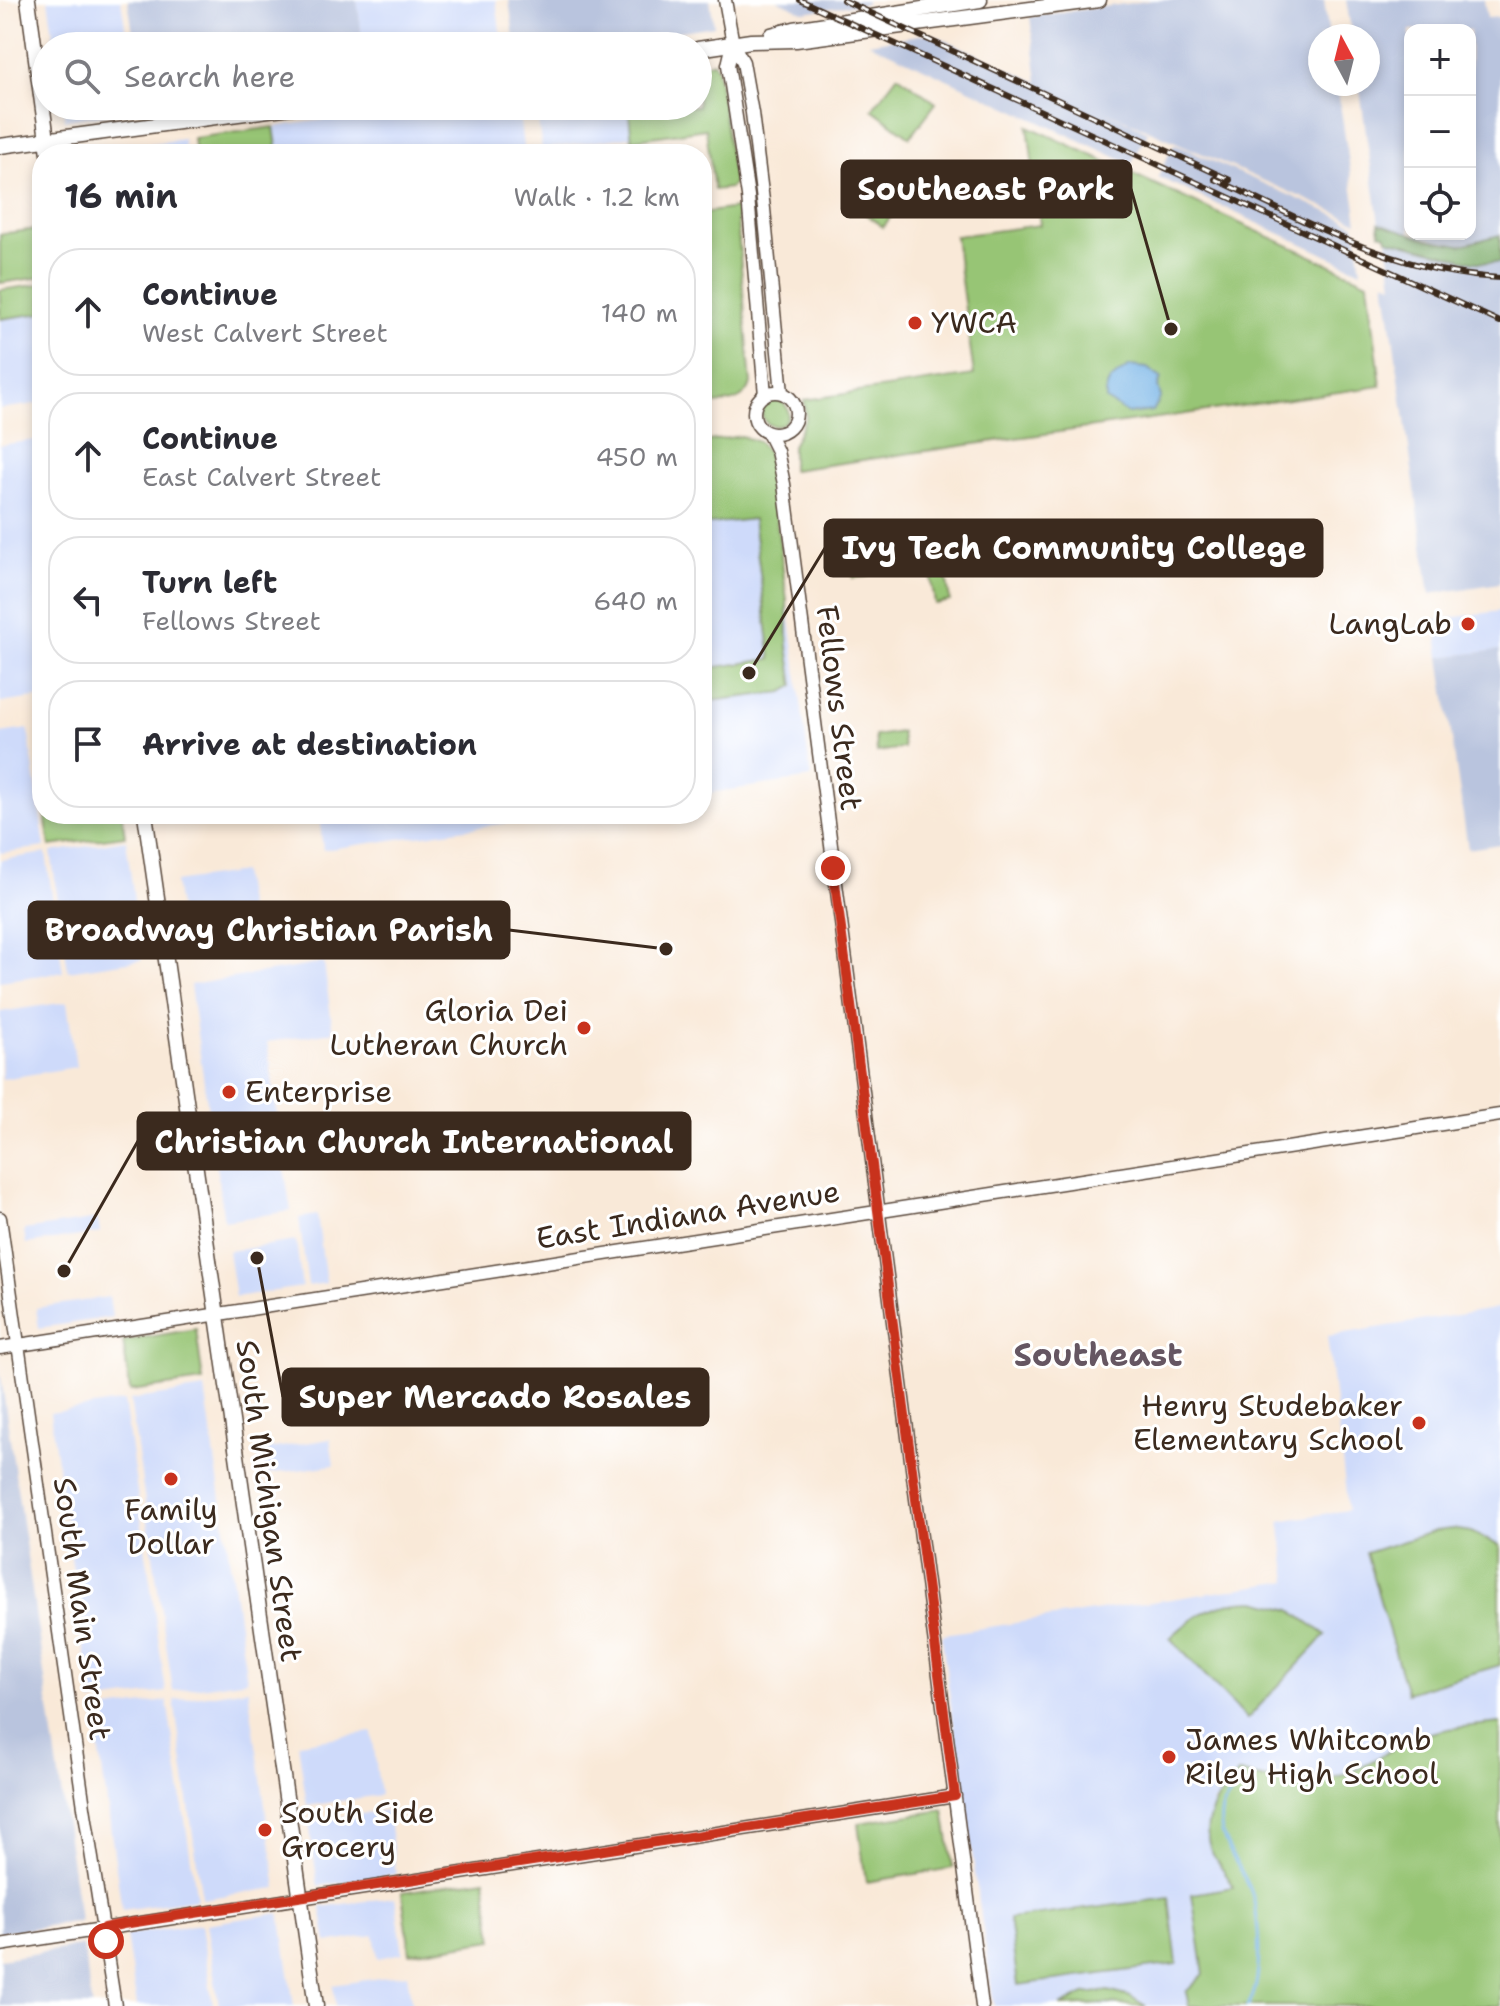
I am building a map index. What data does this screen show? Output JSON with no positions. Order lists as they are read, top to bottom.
{
  "streets": {
    "main road": ["South Michigan Street"],
    "street": ["Fellows Street", "East Indiana Avenue", "South Main Street"]
  },
  "crossings": [
    ["Fellows Street", "East Indiana Avenue"],
    ["East Indiana Avenue", "South Michigan Street"],
    ["East Indiana Avenue", "South Main Street"]
  ],
  "districts": ["Southeast"],
  "places": [
    "YWCA",
    "Southeast Park",
    "LangLab",
    "Ivy Tech Community College",
    "Broadway Christian Parish",
    "Gloria Dei Lutheran Church",
    "Enterprise",
    "Super Mercado Rosales",
    "Christian Church International",
    "Henry Studebaker Elementary School",
    "Family Dollar",
    "James Whitcomb Riley High School",
    "South Side Grocery"
  ],
  "north": "top",
  "page": {
    "map_buttons": ["+", "−"],
    "search": "Search here",
    "heading": ["16 min", "Walk · 1.2 km"],
    "list": [
      ["Continue", "West Calvert Street", "140 m"],
      ["Continue", "East Calvert Street", "450 m"],
      ["Turn left", "Fellows Street", "640 m"],
      "Arrive at destination"
    ]
  }
}
